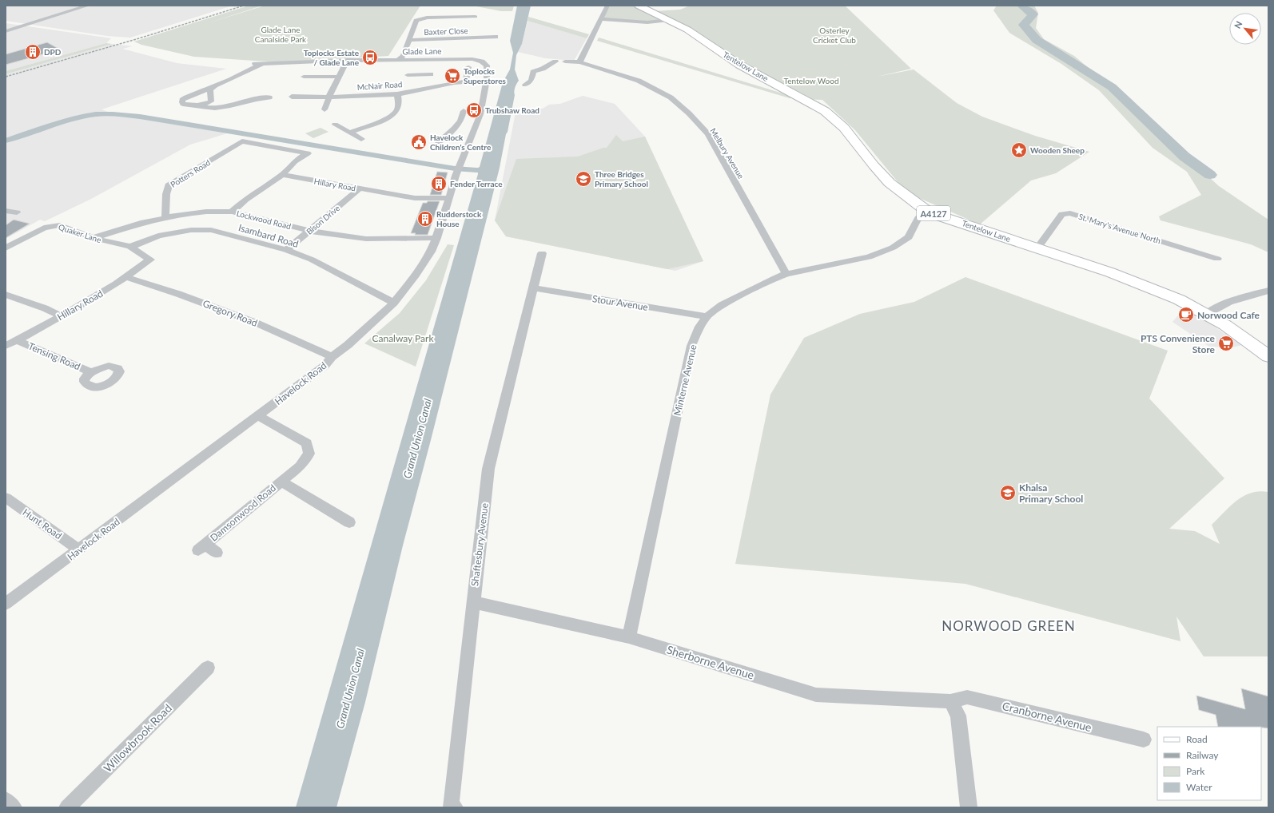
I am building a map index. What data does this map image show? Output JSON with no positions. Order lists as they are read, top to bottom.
{
  "streets": {
    "main road": ["Tentelow Lane", "A4127"],
    "street": [
      "Baxter Close",
      "Glade Lane",
      "McNair Road",
      "Melbury Avenue",
      "Potters Road",
      "Hillary Road",
      "Lockwood Road",
      "Bison Drive",
      "St. Mary's Avenue North",
      "Quaker Lane",
      "Isambard Road",
      "Stour Avenue",
      "Gregory Road",
      "Tensing Road",
      "Minterne Avenue",
      "Havelock Road",
      "Damsonwood Road",
      "Hunt Road",
      "Shaftesbury Avenue",
      "Sherborne Avenue",
      "Cranborne Avenue",
      "Willowbrook Road"
    ]
  },
  "crossings": [
    ["Glade Lane", "McNair Road"],
    ["Glade Lane", "Havelock Road"],
    ["Tentelow Lane", "St. Mary's Avenue North"],
    ["Tentelow Lane", "Minterne Avenue"],
    ["McNair Road", "Havelock Road"],
    ["Melbury Avenue", "Minterne Avenue"],
    ["Potters Road", "Hillary Road"],
    ["Potters Road", "Lockwood Road"],
    ["Hillary Road", "Bison Drive"],
    ["Hillary Road", "Quaker Lane"],
    ["Hillary Road", "Gregory Road"],
    ["Hillary Road", "Tensing Road"],
    ["Hillary Road", "Havelock Road"],
    ["Lockwood Road", "Bison Drive"],
    ["Lockwood Road", "Quaker Lane"],
    ["Lockwood Road", "Havelock Road"],
    ["Bison Drive", "Isambard Road"],
    ["Quaker Lane", "Isambard Road"],
    ["Isambard Road", "Havelock Road"],
    ["Stour Avenue", "Minterne Avenue"],
    ["Stour Avenue", "Shaftesbury Avenue"],
    ["Gregory Road", "Havelock Road"],
    ["Minterne Avenue", "Sherborne Avenue"],
    ["Havelock Road", "Damsonwood Road"],
    ["Havelock Road", "Hunt Road"],
    ["Shaftesbury Avenue", "Sherborne Avenue"],
    ["Sherborne Avenue", "Cranborne Avenue"]
  ],
  "districts": ["NORWOOD GREEN"],
  "water": ["Grand Union Canal"],
  "parks": [
    "Glade Lane Canalside Park",
    "Osterley Cricket Club",
    "Tentelow Wood",
    "Canalway Park"
  ],
  "places": {
    "building": ["DPD", "Fender Terrace", "Rudderstock House"],
    "bus stop": ["Toplocks Estate / Glade Lane", "Trubshaw Road"],
    "supermarket": ["Toplocks Superstores", "PTS Convenience Store"],
    "public building": ["Havelock Children's Centre"],
    "place": ["Wooden Sheep"],
    "school or university": ["Three Bridges Primary School", "Khalsa Primary School"],
    "cafe": ["Norwood Cafe"]
  },
  "legend": [
    "Road",
    "Railway",
    "Park",
    "Water"
  ],
  "north": "top left"
}
